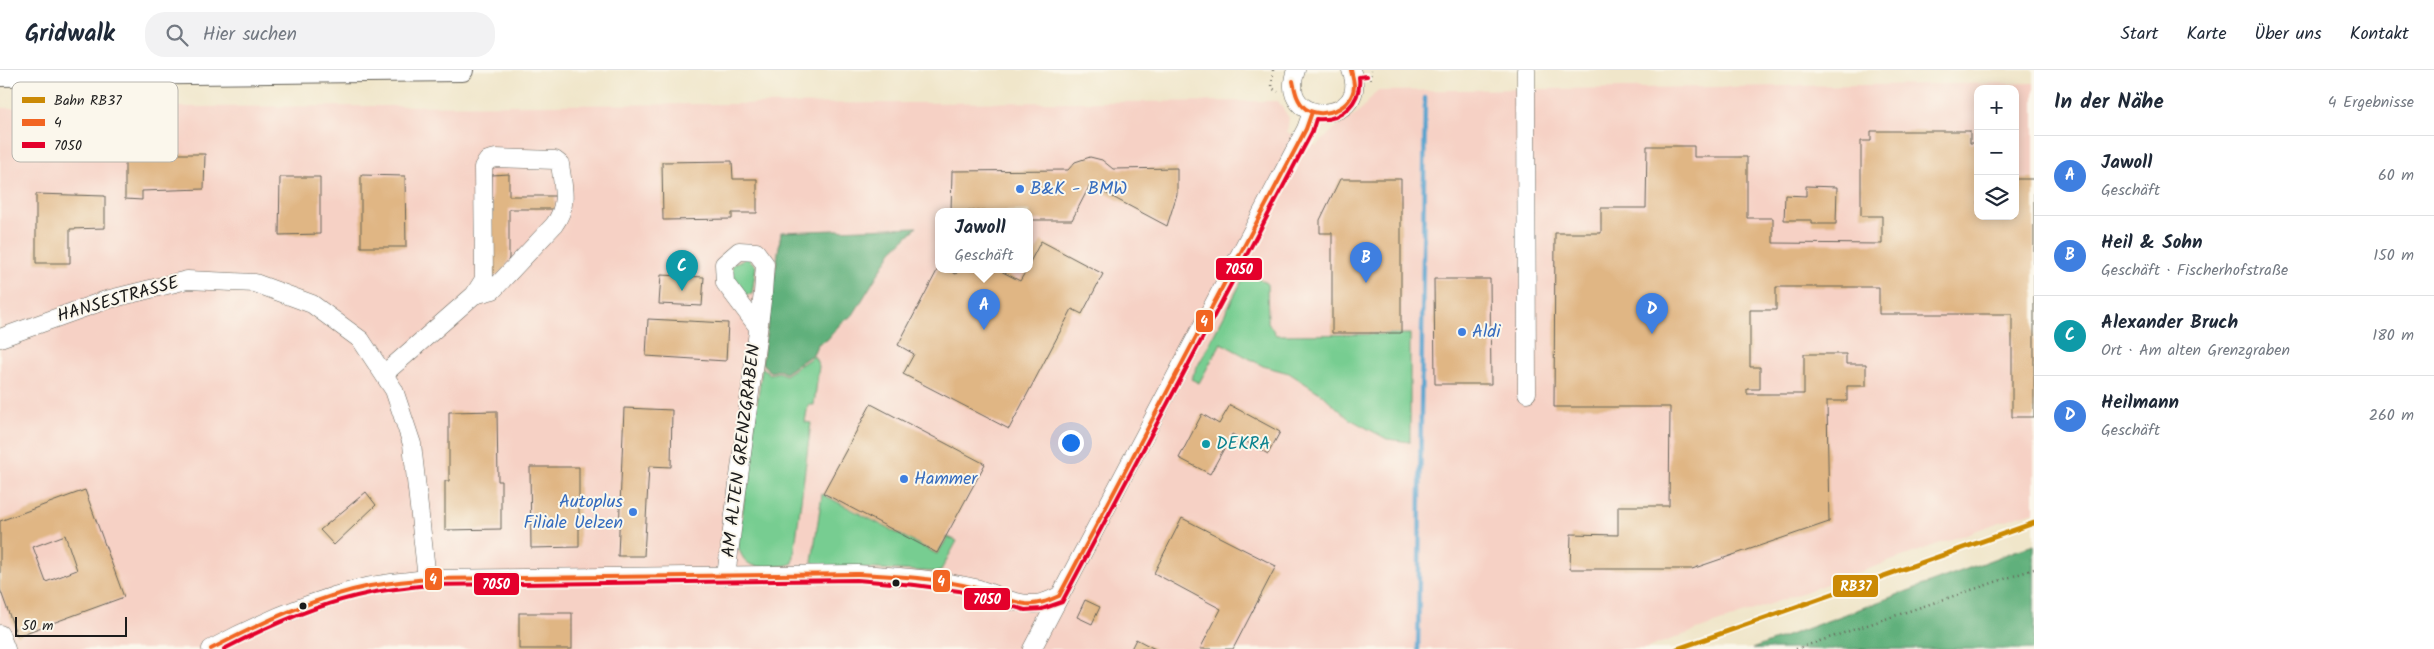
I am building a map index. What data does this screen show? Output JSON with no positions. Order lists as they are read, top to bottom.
{
  "streets": {
    "street": ["HANSESTRASSE", "AM ALTEN GRENZGRABEN"]
  },
  "places": [
    "B&K - BMW",
    "Aldi",
    "DEKRA",
    "Hammer",
    "Autoplus Filiale Uelzen"
  ],
  "lines": ["transit line 4", "transit line 7050", "rail line RB37"],
  "legend": ["Bahn RB37", "4", "7050"],
  "scale_bar": "50 m",
  "page": {
    "header": "Gridwalk",
    "search": "Hier suchen",
    "nav": [
      "Start",
      "Karte",
      "Über uns",
      "Kontakt"
    ],
    "heading": ["In der Nähe", "4 Ergebnisse"],
    "map_buttons": ["+", "−"],
    "list": [
      {
        "mark": "A",
        "name": "Jawoll",
        "note": "Geschäft",
        "value": "60 m"
      },
      {
        "mark": "B",
        "name": "Heil & Sohn",
        "note": "Geschäft · Fischerhofstraße",
        "value": "150 m"
      },
      {
        "mark": "C",
        "name": "Alexander Bruch",
        "note": "Ort · Am alten Grenzgraben",
        "value": "180 m"
      },
      {
        "mark": "D",
        "name": "Heilmann",
        "note": "Geschäft",
        "value": "260 m"
      }
    ],
    "popup": ["Jawoll", "Geschäft"],
    "pins": [
      "B",
      "C",
      "A",
      "D"
    ],
    "scale": "50 m"
  }
}
